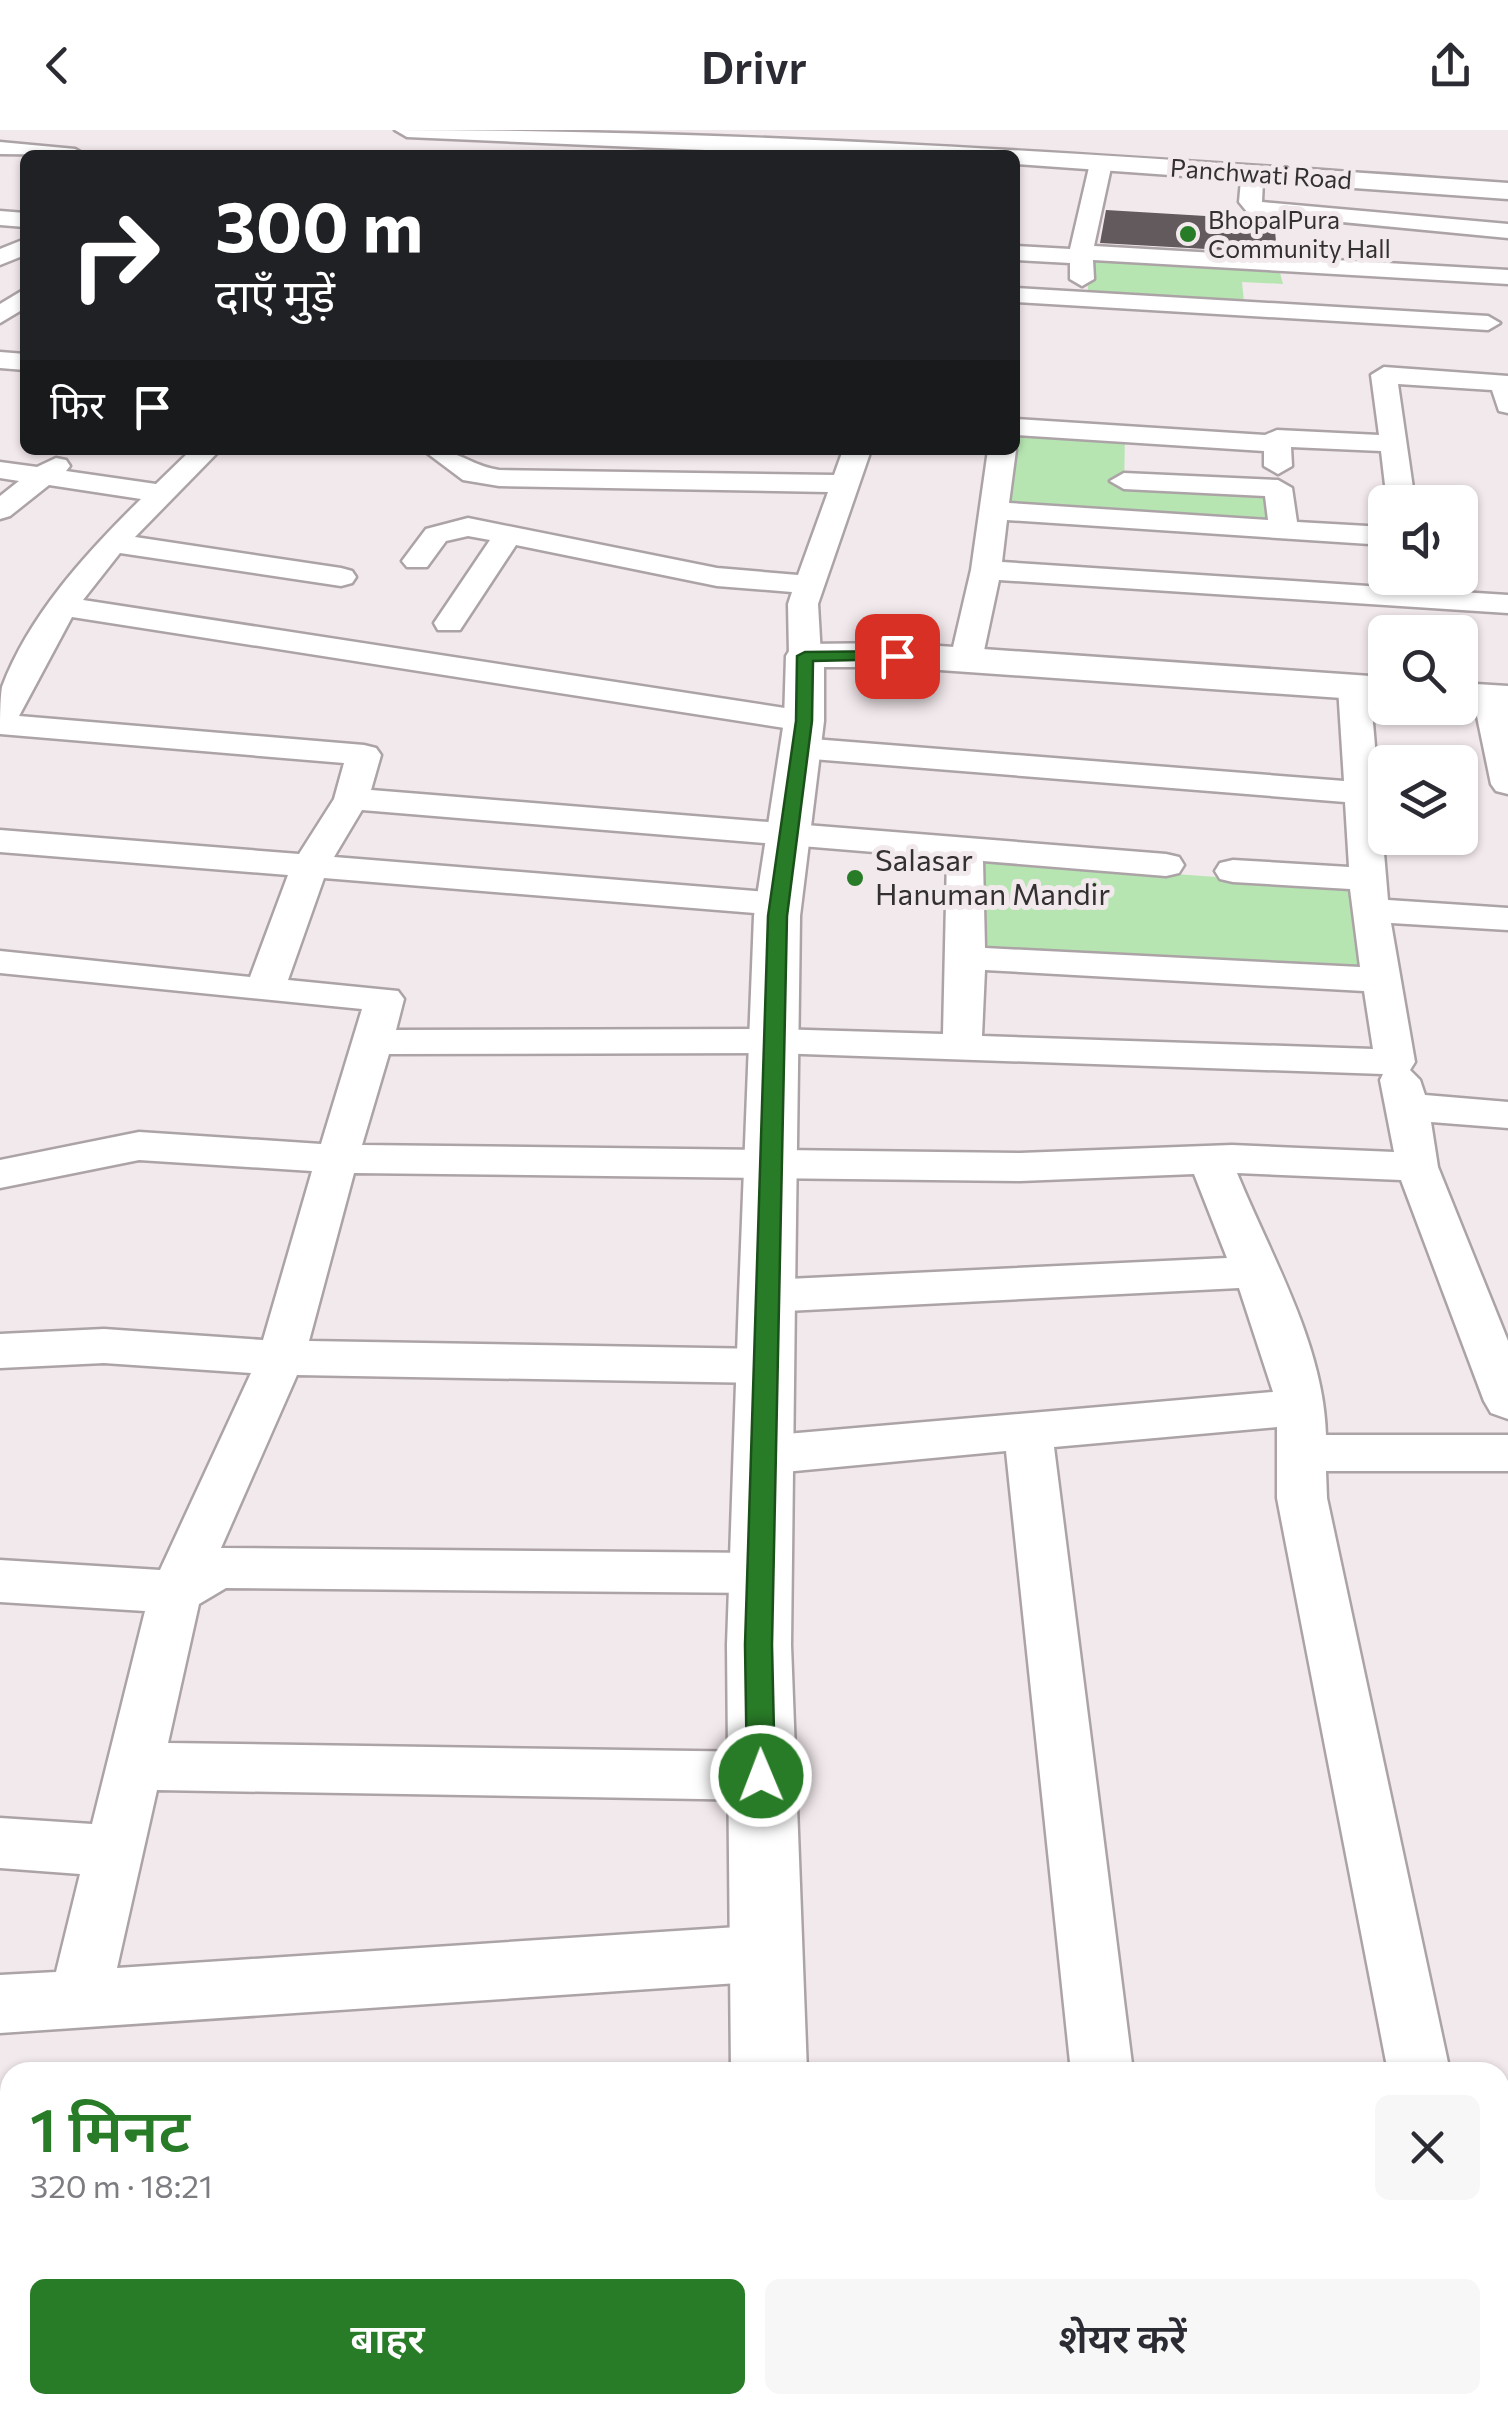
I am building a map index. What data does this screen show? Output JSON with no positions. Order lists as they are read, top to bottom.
{
  "streets": {
    "street": ["Panchwati Road"]
  },
  "places": ["BhopalPura Community Hall", "Salasar Hanuman Mandir"],
  "page": {
    "header": "Drivr",
    "turn": ["300 m", "दाएँ मुड़ें"],
    "then": "फिर",
    "heading": ["1 मिनट", "320 m · 18:21"],
    "buttons": ["बाहर", "शेयर करें"]
  }
}
